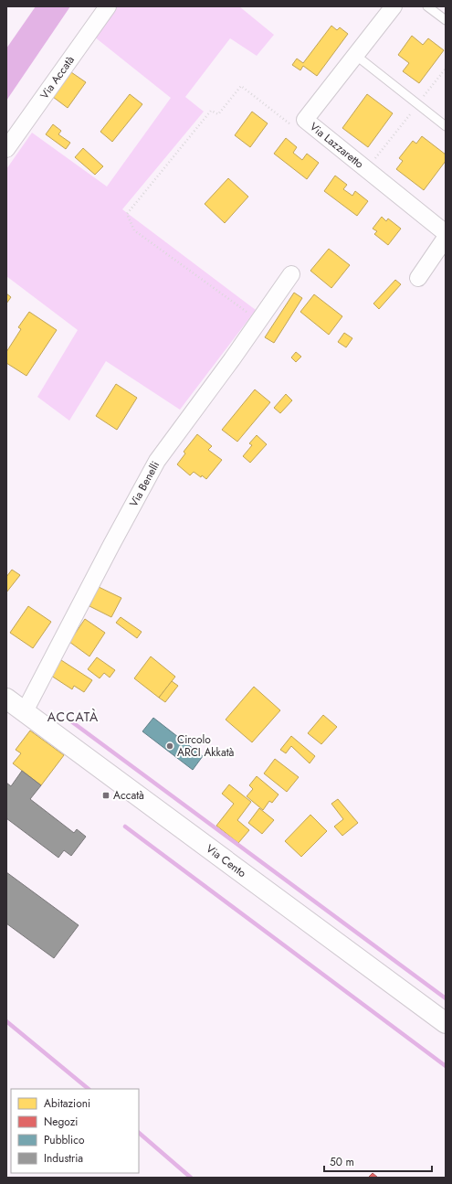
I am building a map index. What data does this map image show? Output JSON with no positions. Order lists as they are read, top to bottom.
{
  "streets": {
    "main road": ["Via Cento"],
    "street": ["Via Accatà", "Via Lazzaretto", "Via Benelli"]
  },
  "crossings": [
    ["Via Benelli", "Via Cento"]
  ],
  "districts": ["ACCATÀ"],
  "places": {
    "other": ["Circolo ARCI Akkatà"],
    "transit": ["Accatà"]
  },
  "legend": [
    "Abitazioni",
    "Negozi",
    "Pubblico",
    "Industria"
  ],
  "scale_bar": "50 m"
}
